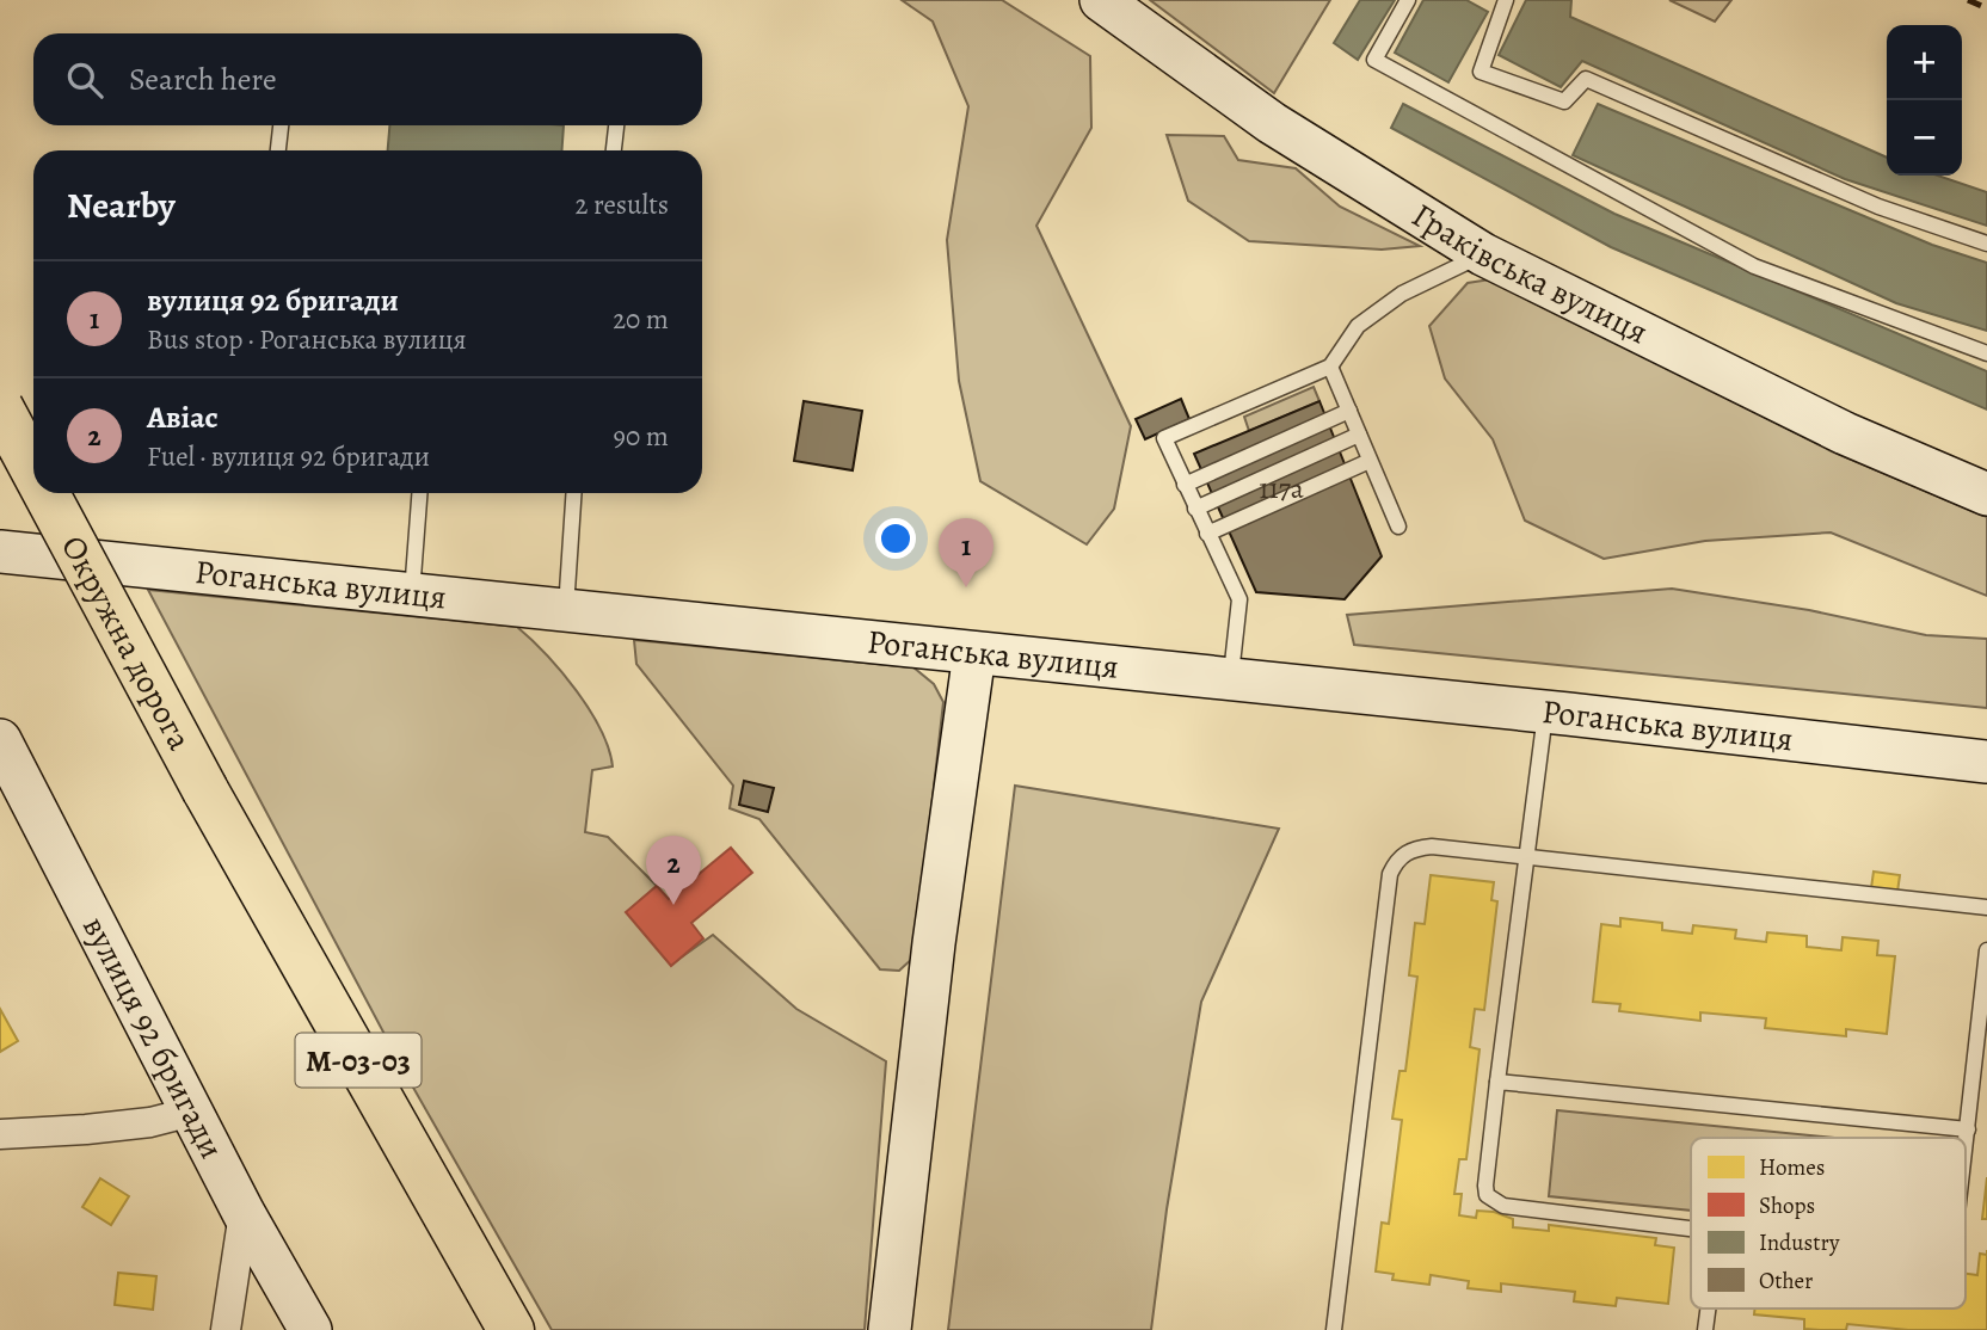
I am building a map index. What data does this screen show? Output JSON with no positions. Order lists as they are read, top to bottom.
{
  "streets": {
    "highway": ["Окружна дорога", "М-03-03"],
    "street": ["Граківська вулиця", "Роганська вулиця", "вулиця 92 бригади"]
  },
  "house_numbers": ["117а"],
  "legend": [
    "Homes",
    "Shops",
    "Industry",
    "Other"
  ],
  "page": {
    "map_buttons": ["+", "−"],
    "search": "Search here",
    "heading": ["Nearby", "2 results"],
    "list": [
      {
        "mark": "1",
        "name": "вулиця 92 бригади",
        "note": "Bus stop · Роганська вулиця",
        "value": "20 m"
      },
      {
        "mark": "2",
        "name": "Авіас",
        "note": "Fuel · вулиця 92 бригади",
        "value": "90 m"
      }
    ],
    "pins": ["1", "2"]
  }
}
